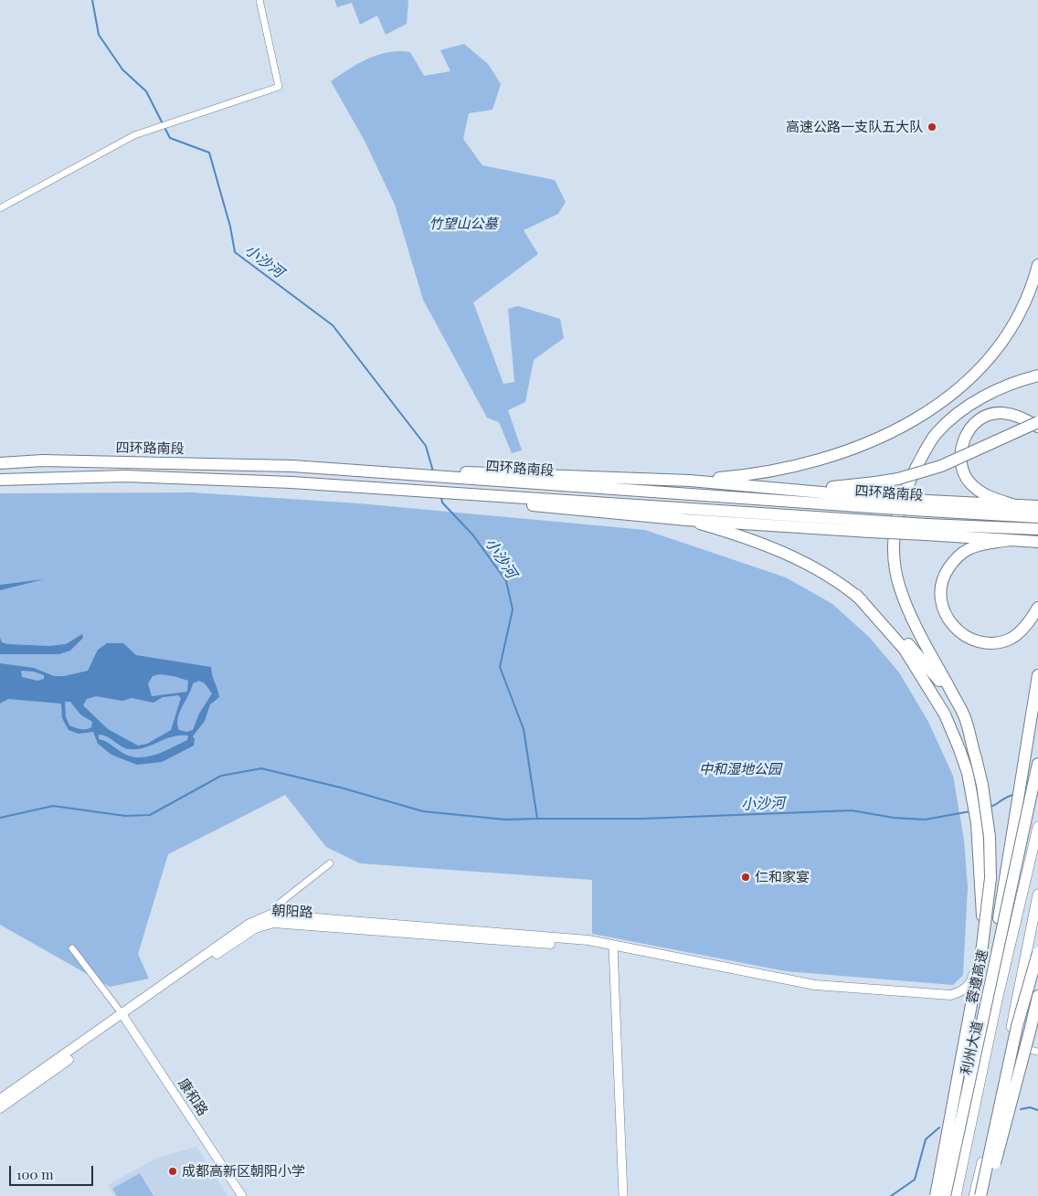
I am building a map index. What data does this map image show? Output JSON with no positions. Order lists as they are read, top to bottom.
{
  "streets": {
    "highway": ["四环路南段", "蓉遵高速", "利州大道"],
    "main road": ["朝阳路"],
    "street": ["康和路"]
  },
  "crossings": [
    ["朝阳路", "康和路"]
  ],
  "water": ["小沙河"],
  "parks": ["竹望山公墓", "中和湿地公园"],
  "places": ["高速公路一支队五大队", "仁和家宴", "成都高新区朝阳小学"],
  "scale_bar": "100 m"
}
